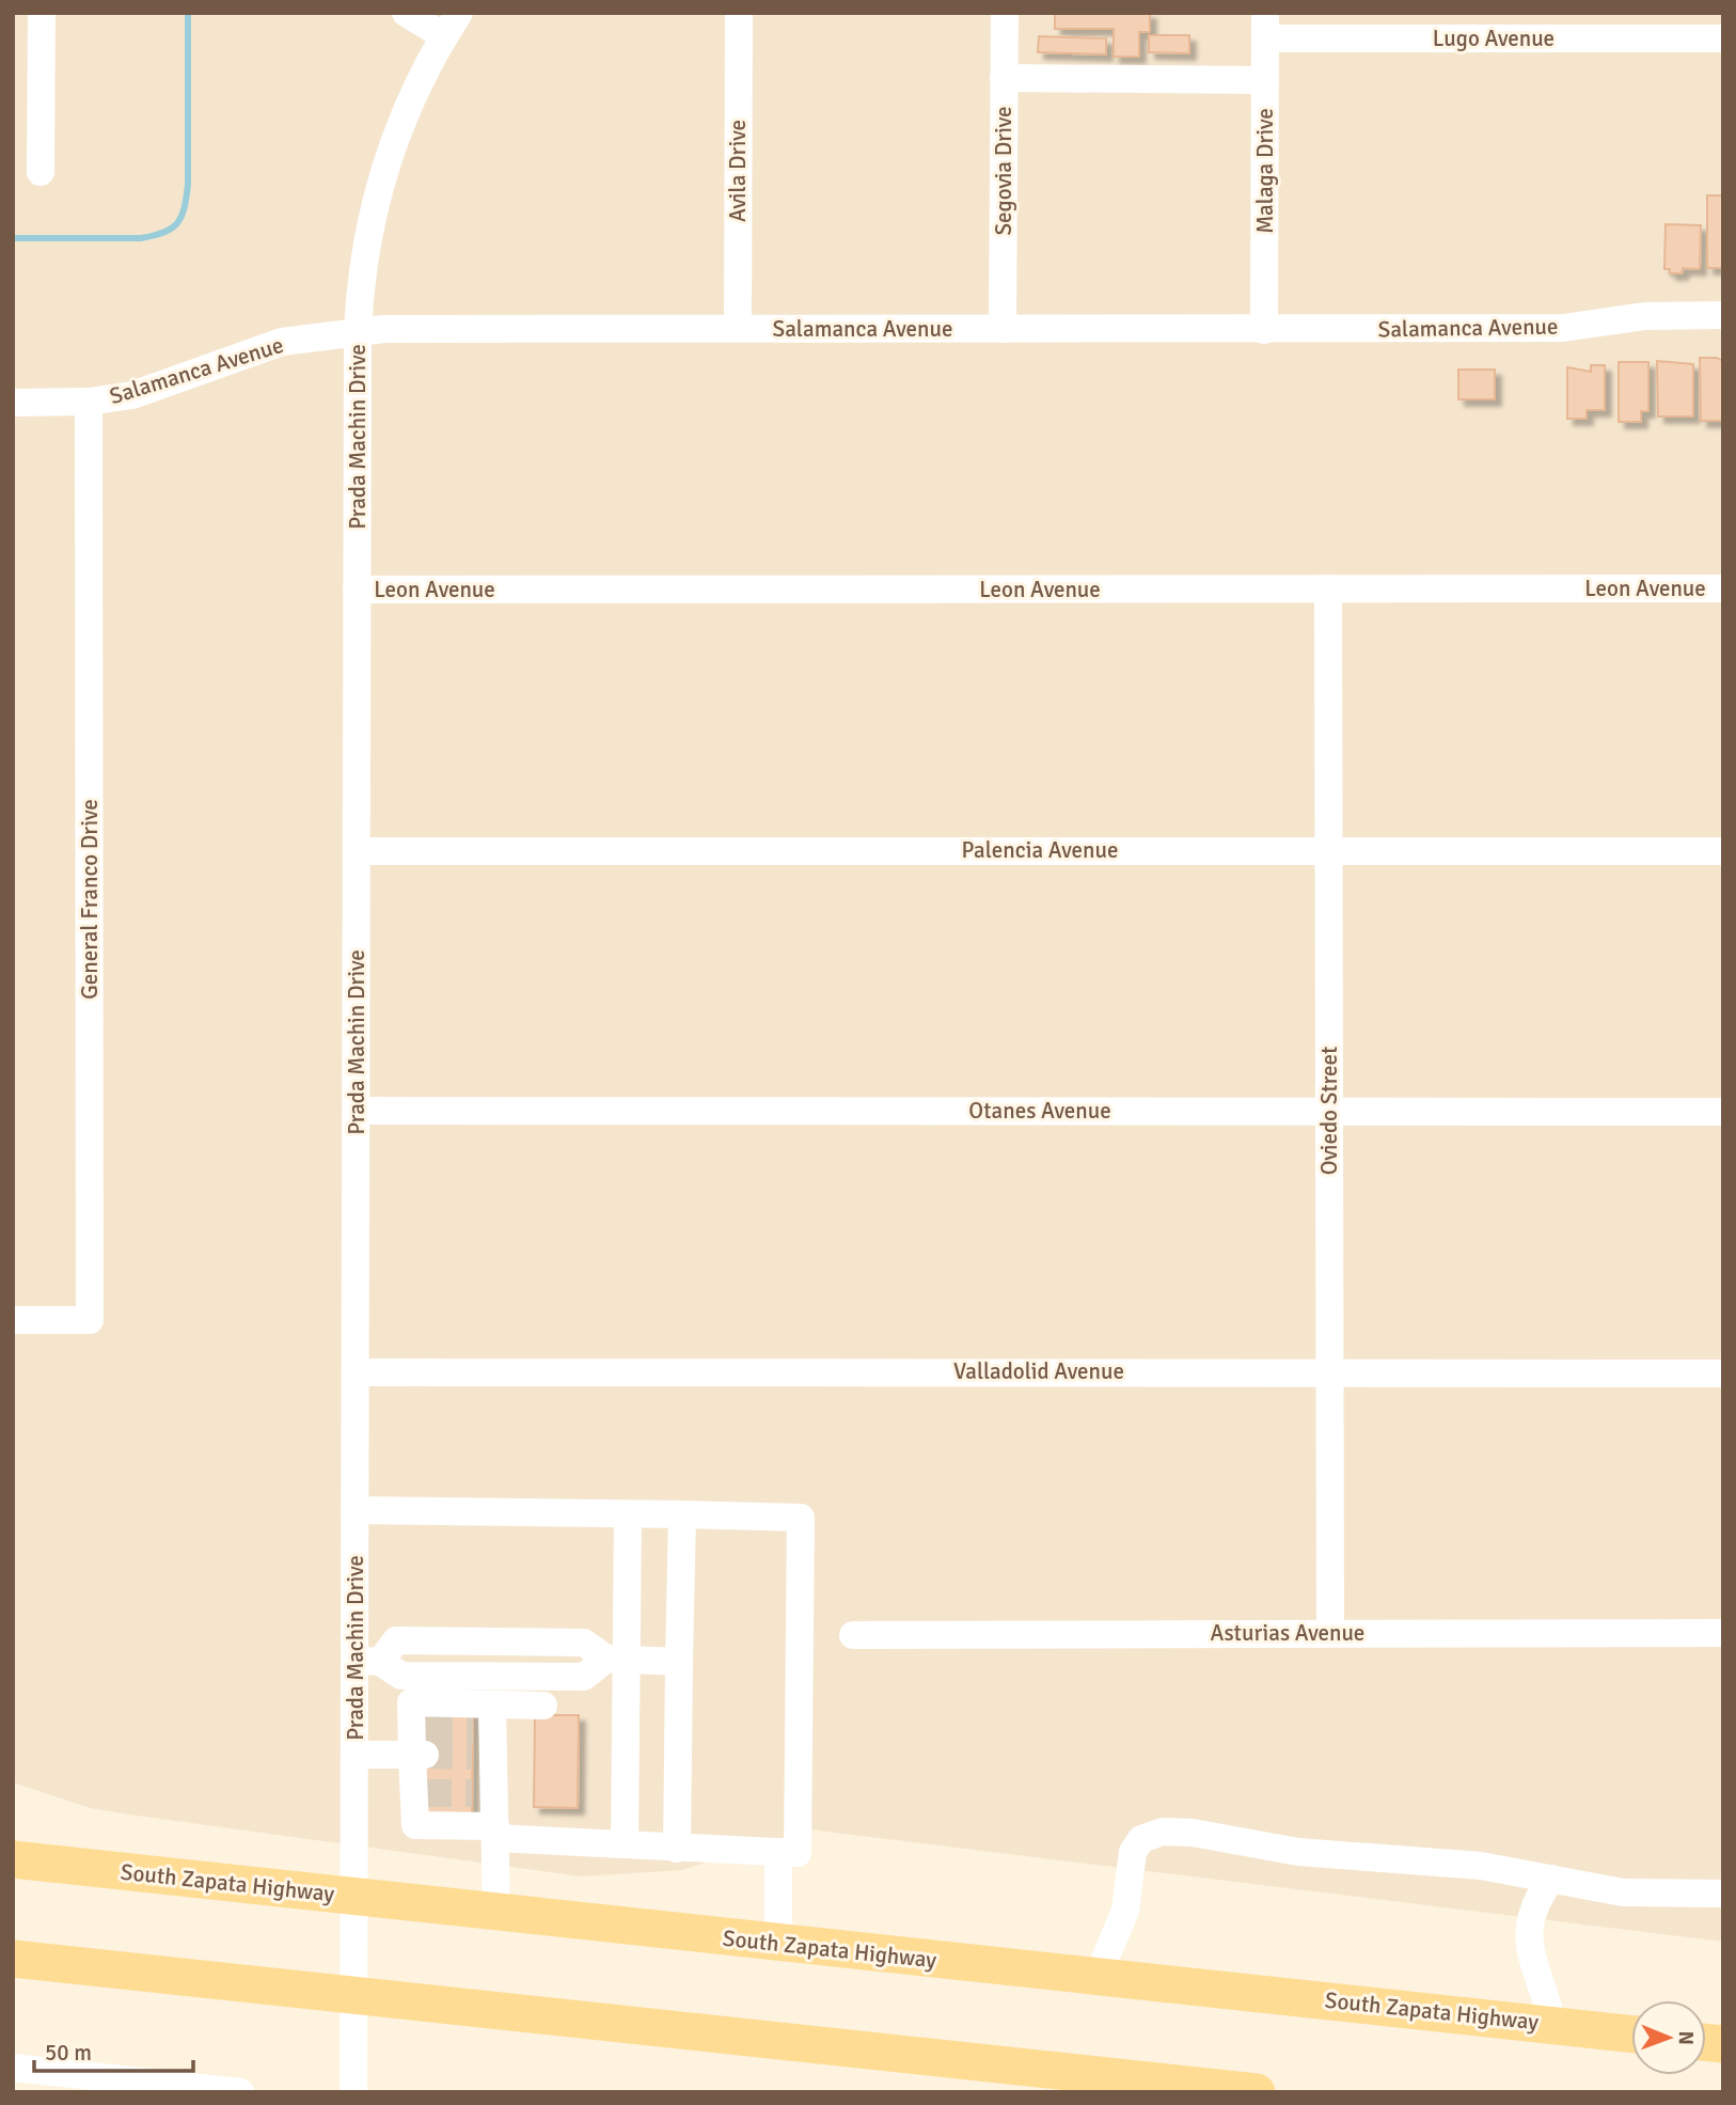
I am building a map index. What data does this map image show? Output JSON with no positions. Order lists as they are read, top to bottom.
{
  "streets": {
    "main road": ["South Zapata Highway"],
    "street": [
      "Lugo Avenue",
      "Avila Drive",
      "Segovia Drive",
      "Malaga Drive",
      "Salamanca Avenue",
      "Prada Machin Drive",
      "Leon Avenue",
      "Palencia Avenue",
      "General Franco Drive",
      "Otanes Avenue",
      "Oviedo Street",
      "Valladolid Avenue",
      "Asturias Avenue"
    ]
  },
  "crossings": [
    ["Lugo Avenue", "Malaga Drive"],
    ["Avila Drive", "Salamanca Avenue"],
    ["Segovia Drive", "Salamanca Avenue"],
    ["Malaga Drive", "Salamanca Avenue"],
    ["Salamanca Avenue", "Prada Machin Drive"],
    ["Salamanca Avenue", "General Franco Drive"],
    ["Prada Machin Drive", "Leon Avenue"],
    ["Prada Machin Drive", "Palencia Avenue"],
    ["Prada Machin Drive", "Otanes Avenue"],
    ["Prada Machin Drive", "Valladolid Avenue"],
    ["Prada Machin Drive", "South Zapata Highway"],
    ["Leon Avenue", "Oviedo Street"],
    ["Palencia Avenue", "Oviedo Street"],
    ["Otanes Avenue", "Oviedo Street"],
    ["Oviedo Street", "Valladolid Avenue"],
    ["Oviedo Street", "Asturias Avenue"]
  ],
  "scale_bar": "50 m",
  "north": "right"
}
